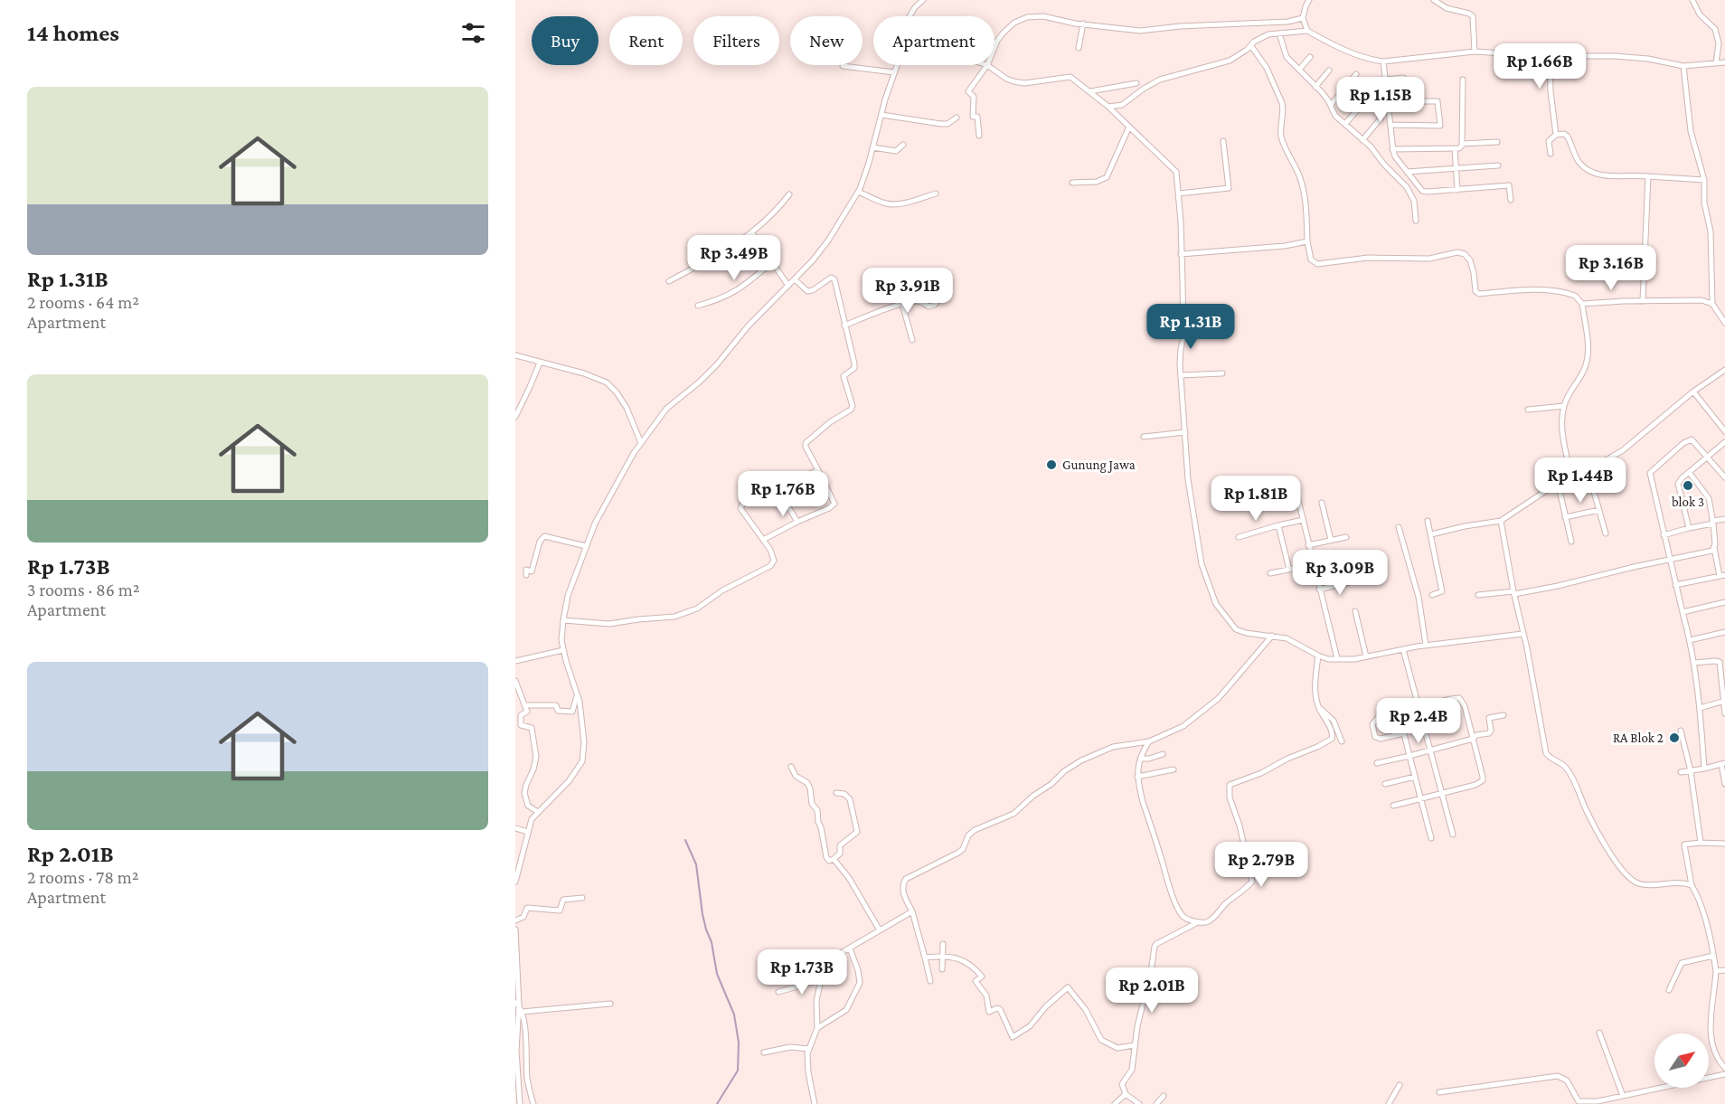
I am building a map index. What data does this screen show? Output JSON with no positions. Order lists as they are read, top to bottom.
{
  "places": ["Gunung Jawa", "blok 3", "RA Blok 2"],
  "north": "top right",
  "page": {
    "heading": "14 homes",
    "chip": [
      "Buy",
      "Rent",
      "Filters",
      "New",
      "Apartment"
    ],
    "price": [
      "Rp 1.66B",
      "Rp 1.15B",
      "Rp 3.49B",
      "Rp 3.16B",
      "Rp 3.91B",
      "Rp 1.31B",
      "Rp 1.44B",
      "Rp 1.76B",
      "Rp 1.81B",
      "Rp 3.09B",
      "Rp 2.4B",
      "Rp 2.79B",
      "Rp 1.73B",
      "Rp 2.01B"
    ],
    "list": [
      {
        "name": "Rp 1.31B",
        "note": "2 rooms · 64 m² · Apartment"
      },
      {
        "name": "Rp 1.73B",
        "note": "3 rooms · 86 m² · Apartment"
      },
      {
        "name": "Rp 2.01B",
        "note": "2 rooms · 78 m² · Apartment"
      }
    ]
  }
}
